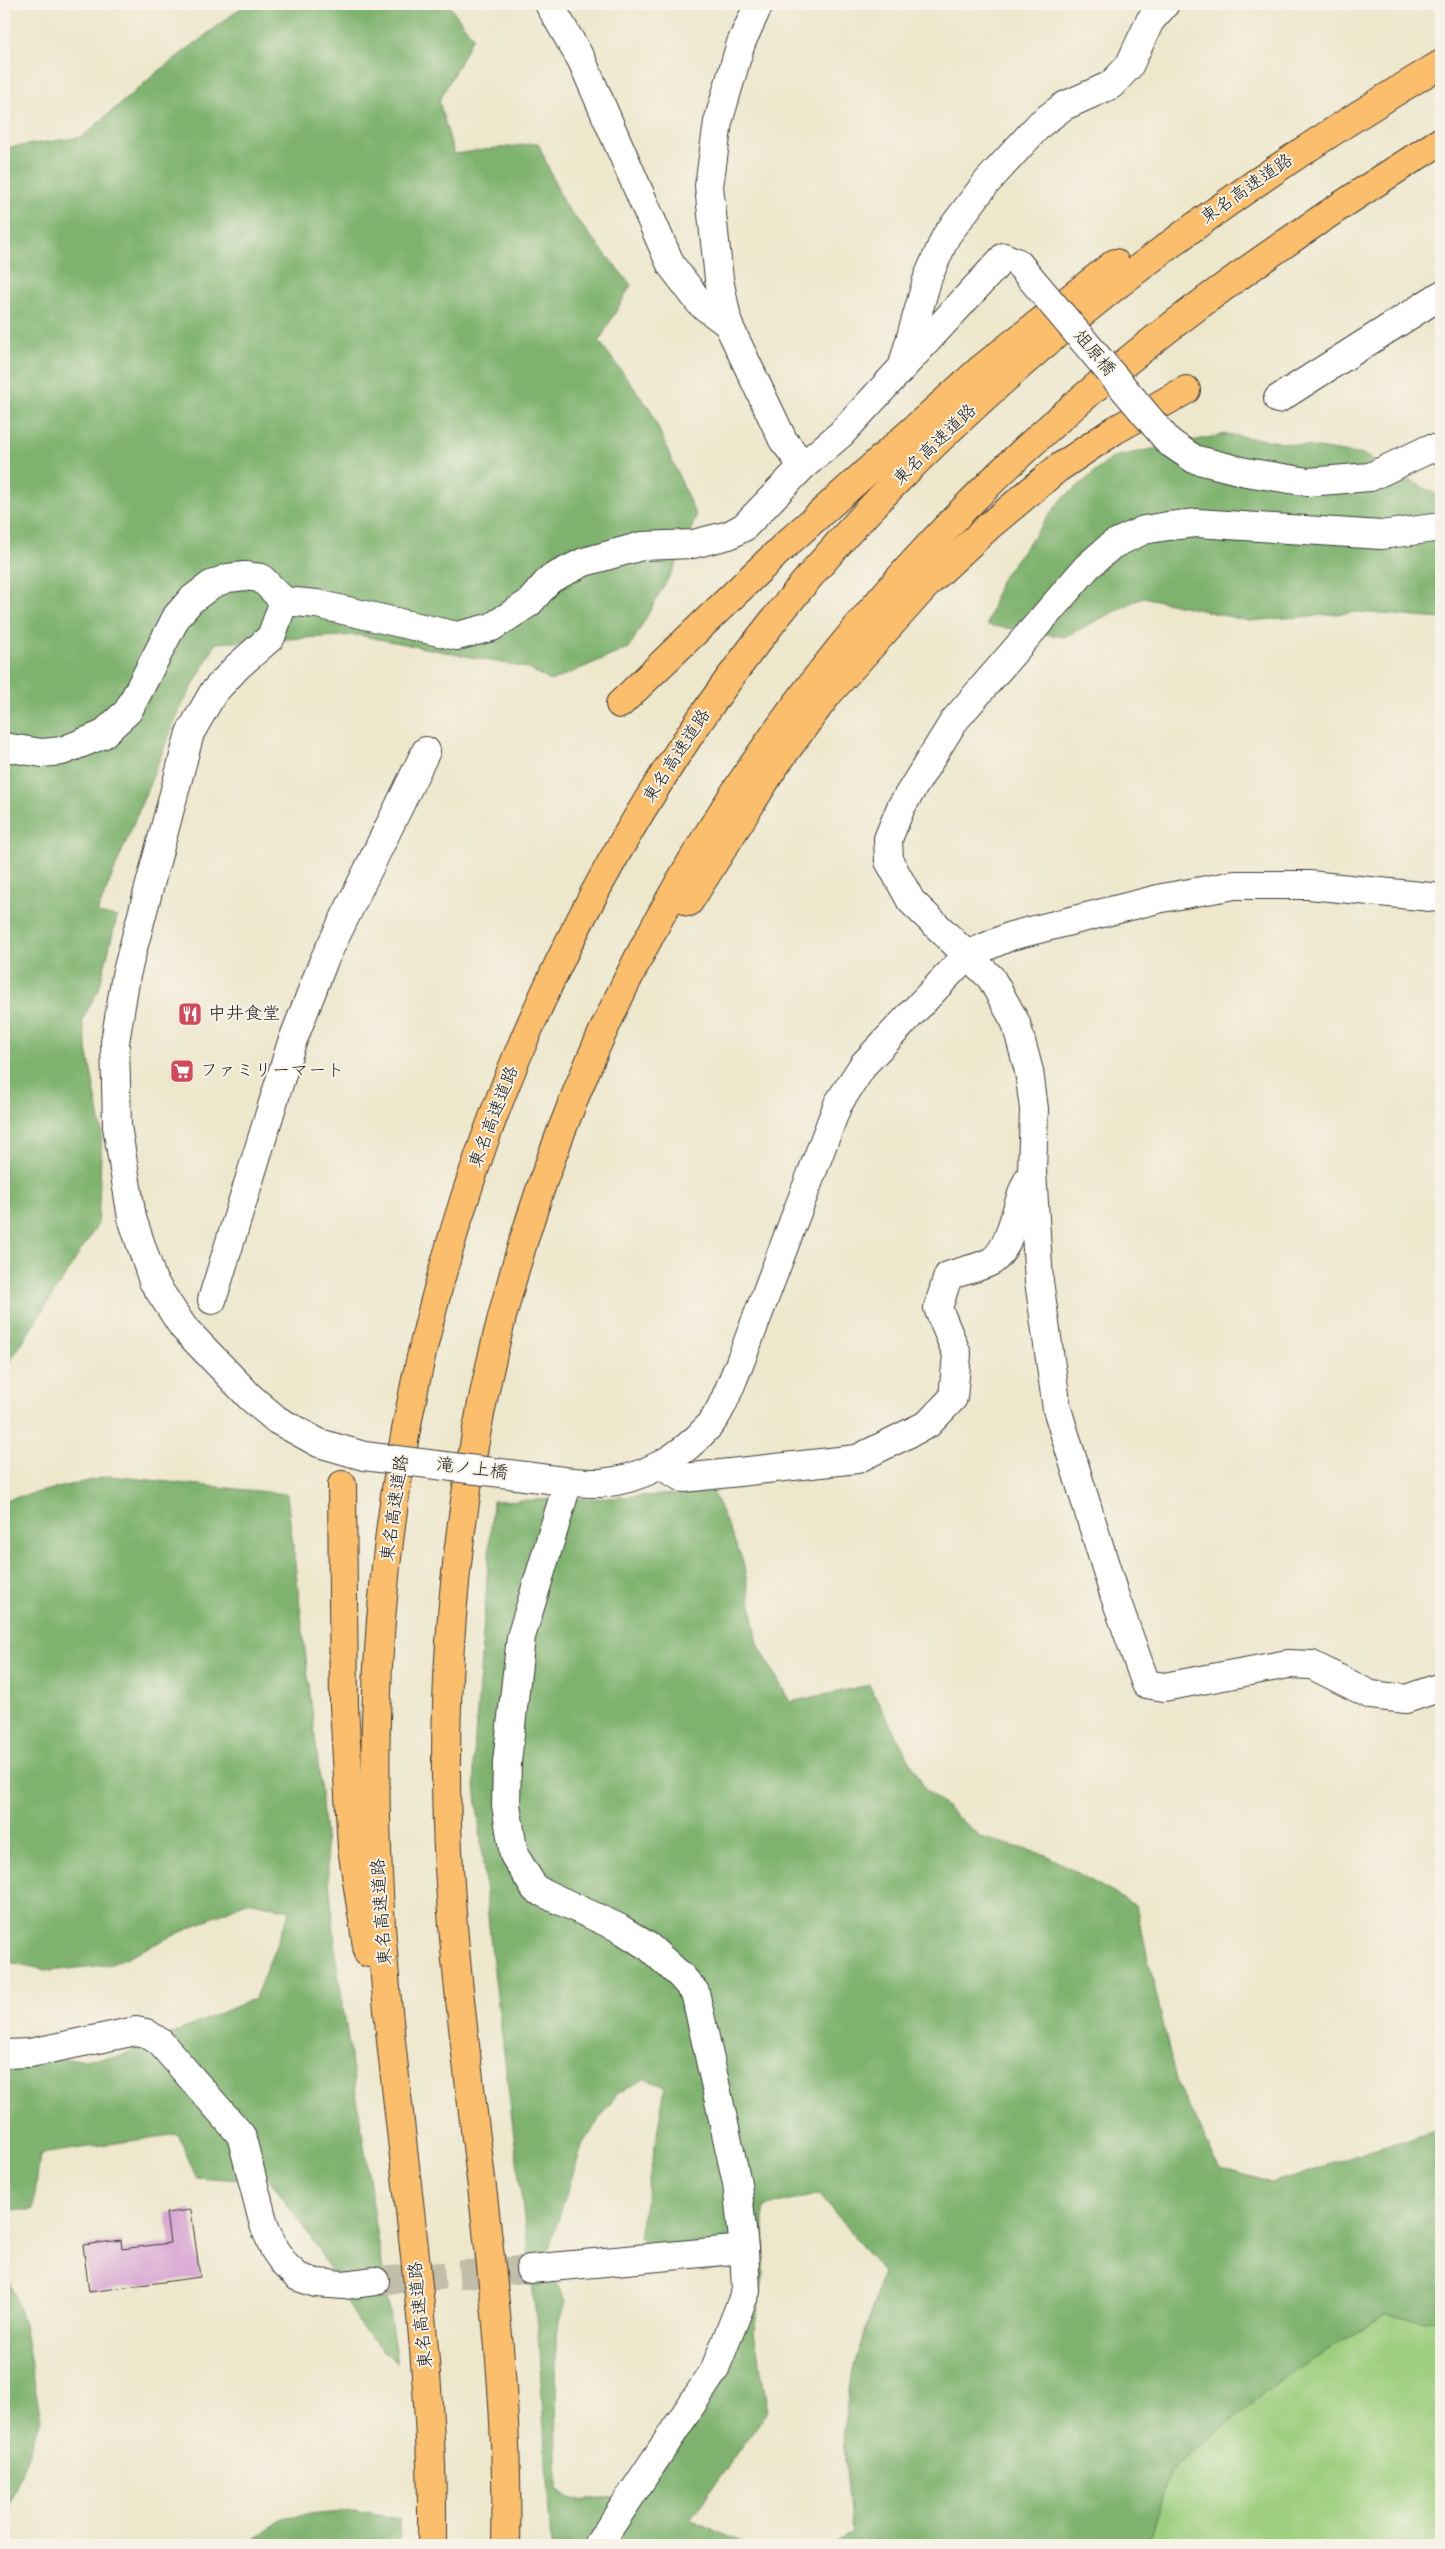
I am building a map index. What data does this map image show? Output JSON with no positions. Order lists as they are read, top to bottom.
{
  "streets": {
    "highway": ["東名高速道路"],
    "street": ["俎原橋", "滝ノ上橋"]
  },
  "places": {
    "restaurant": ["中井食堂"],
    "supermarket": ["ファミリーマート"]
  }
}
